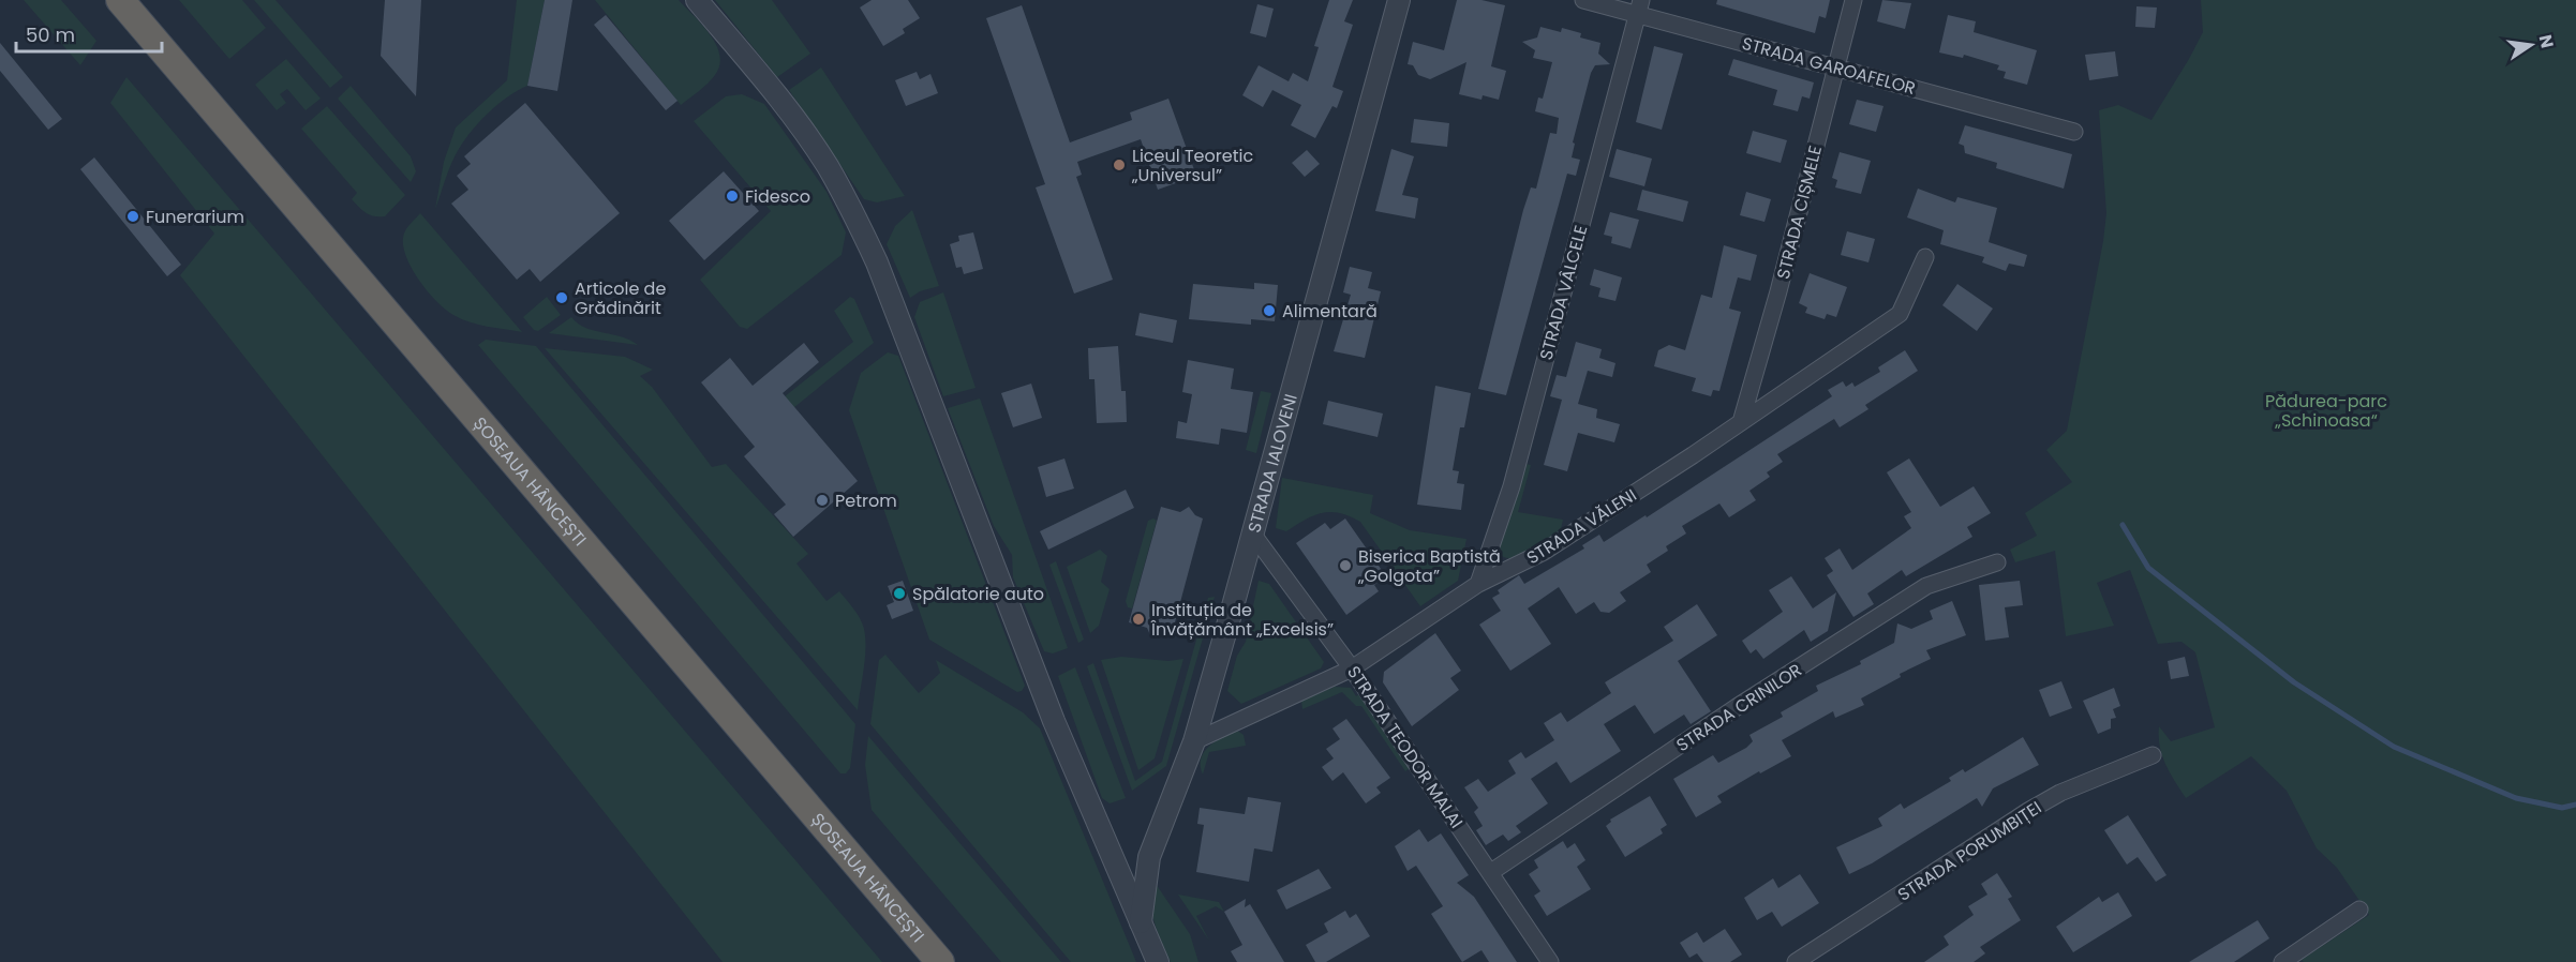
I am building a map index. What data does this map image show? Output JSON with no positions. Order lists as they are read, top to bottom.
{
  "streets": {
    "highway": ["ȘOSEAUA HÂNCEȘTI"],
    "street": [
      "STRADA GAROAFELOR",
      "STRADA CIȘMELE",
      "STRADA VÂLCELE",
      "STRADA IALOVENI",
      "STRADA VĂLENI",
      "STRADA CRINILOR",
      "STRADA TEODOR MALAI",
      "STRADA PORUMBIȚEI"
    ]
  },
  "crossings": [
    ["STRADA GAROAFELOR", "STRADA CIȘMELE"],
    ["STRADA GAROAFELOR", "STRADA VÂLCELE"],
    ["STRADA CIȘMELE", "STRADA VĂLENI"],
    ["STRADA VÂLCELE", "STRADA VĂLENI"],
    ["STRADA IALOVENI", "STRADA VĂLENI"],
    ["STRADA IALOVENI", "STRADA TEODOR MALAI"],
    ["STRADA VĂLENI", "STRADA TEODOR MALAI"],
    ["STRADA CRINILOR", "STRADA TEODOR MALAI"]
  ],
  "parks": ["Pădurea-parc „Schinoasa“"],
  "places": [
    "Liceul Teoretic „Universul”",
    "Fidesco",
    "Funerarium",
    "Articole de Grădinărit",
    "Alimentară",
    "Petrom",
    "Biserica Baptistă „Golgota”",
    "Spălatorie auto",
    "Instituția de Învățământ „Excelsis”"
  ],
  "scale_bar": "50 m",
  "north": "right"
}
